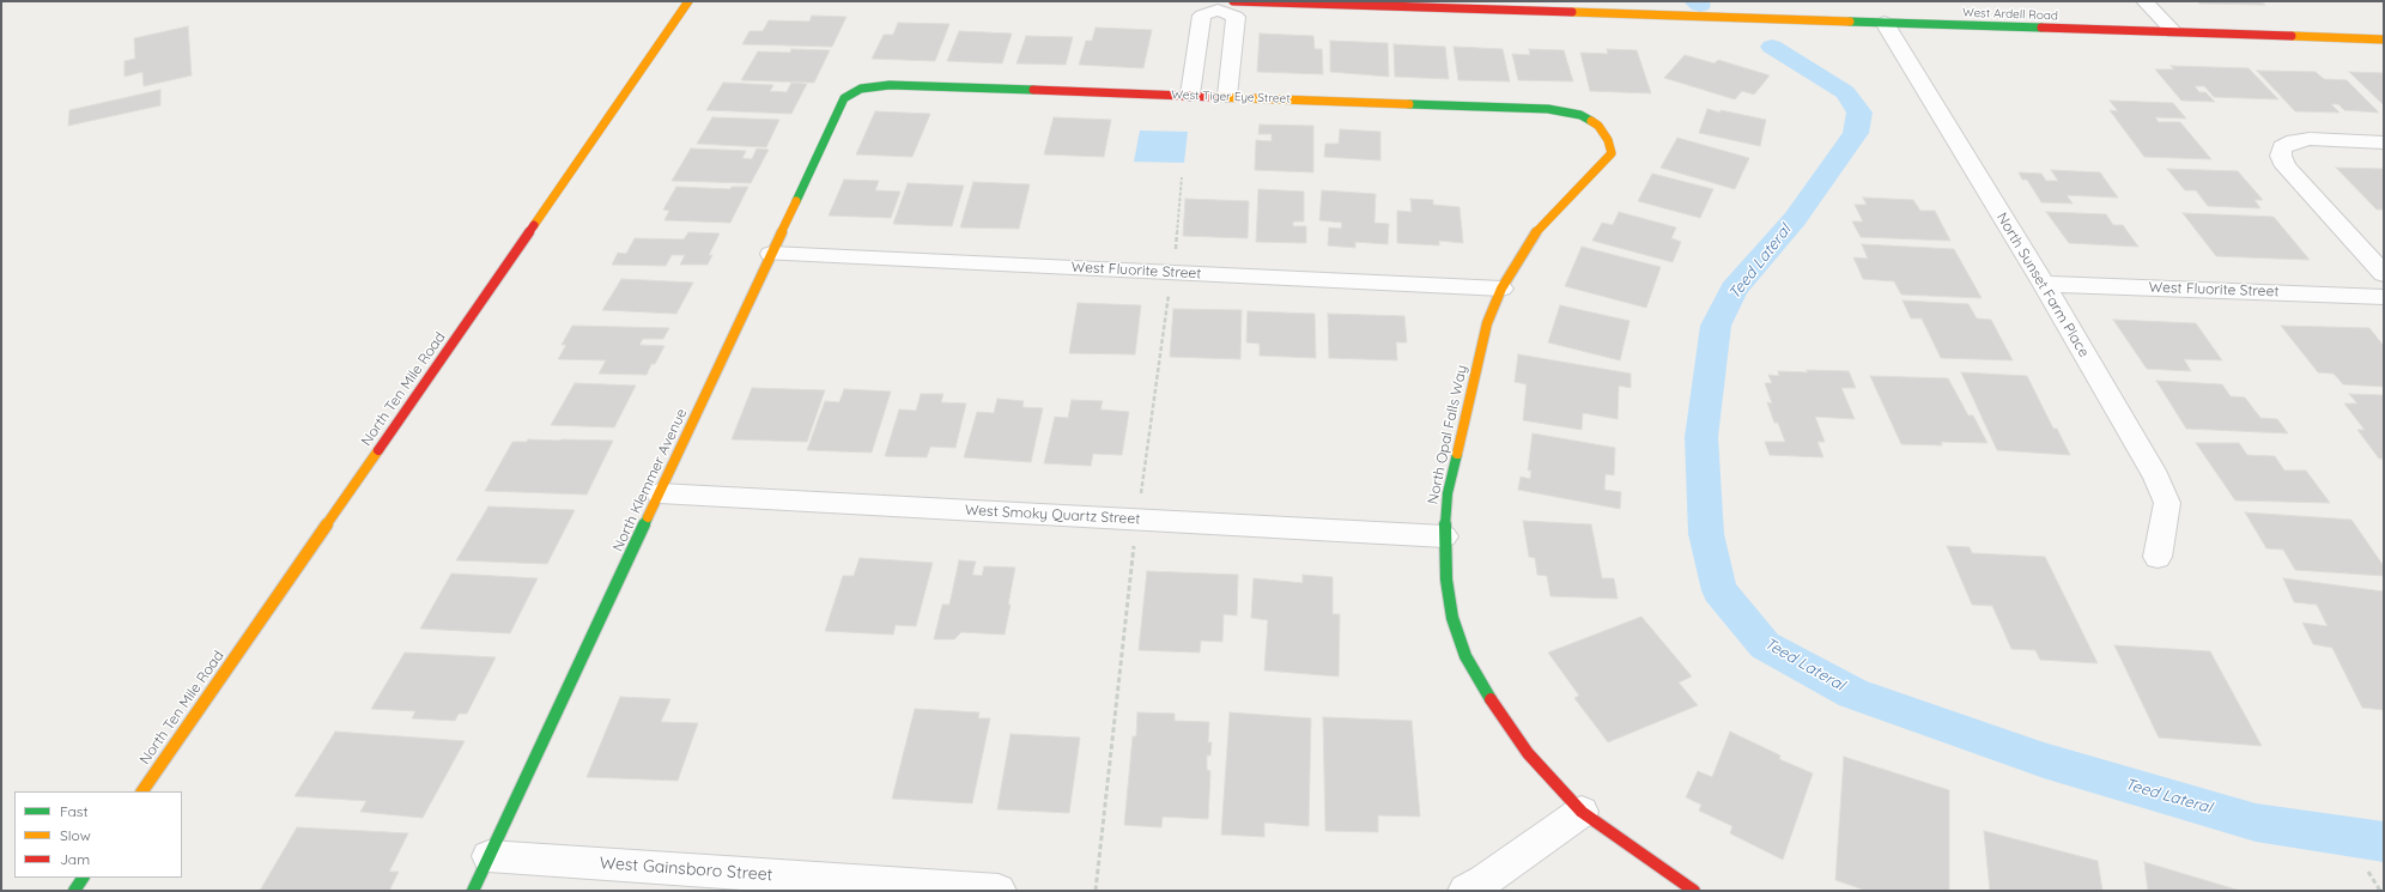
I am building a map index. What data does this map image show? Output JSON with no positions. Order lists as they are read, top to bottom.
{
  "streets": {
    "street": [
      "West Ardell Road",
      "West Tiger Eye Street",
      "West Fluorite Street",
      "North Sunset Farm Place",
      "North Ten Mile Road",
      "North Opal Falls Way",
      "North Klemmer Avenue",
      "West Smoky Quartz Street",
      "West Gainsboro Street"
    ]
  },
  "crossings": [
    ["West Ardell Road", "North Sunset Farm Place"],
    ["West Tiger Eye Street", "North Opal Falls Way"],
    ["West Tiger Eye Street", "North Klemmer Avenue"],
    ["West Fluorite Street", "North Sunset Farm Place"],
    ["West Fluorite Street", "North Opal Falls Way"],
    ["West Fluorite Street", "North Klemmer Avenue"],
    ["North Opal Falls Way", "West Smoky Quartz Street"],
    ["North Klemmer Avenue", "West Smoky Quartz Street"],
    ["North Klemmer Avenue", "West Gainsboro Street"]
  ],
  "water": ["Teed Lateral"],
  "legend": ["Fast", "Slow", "Jam"]
}
